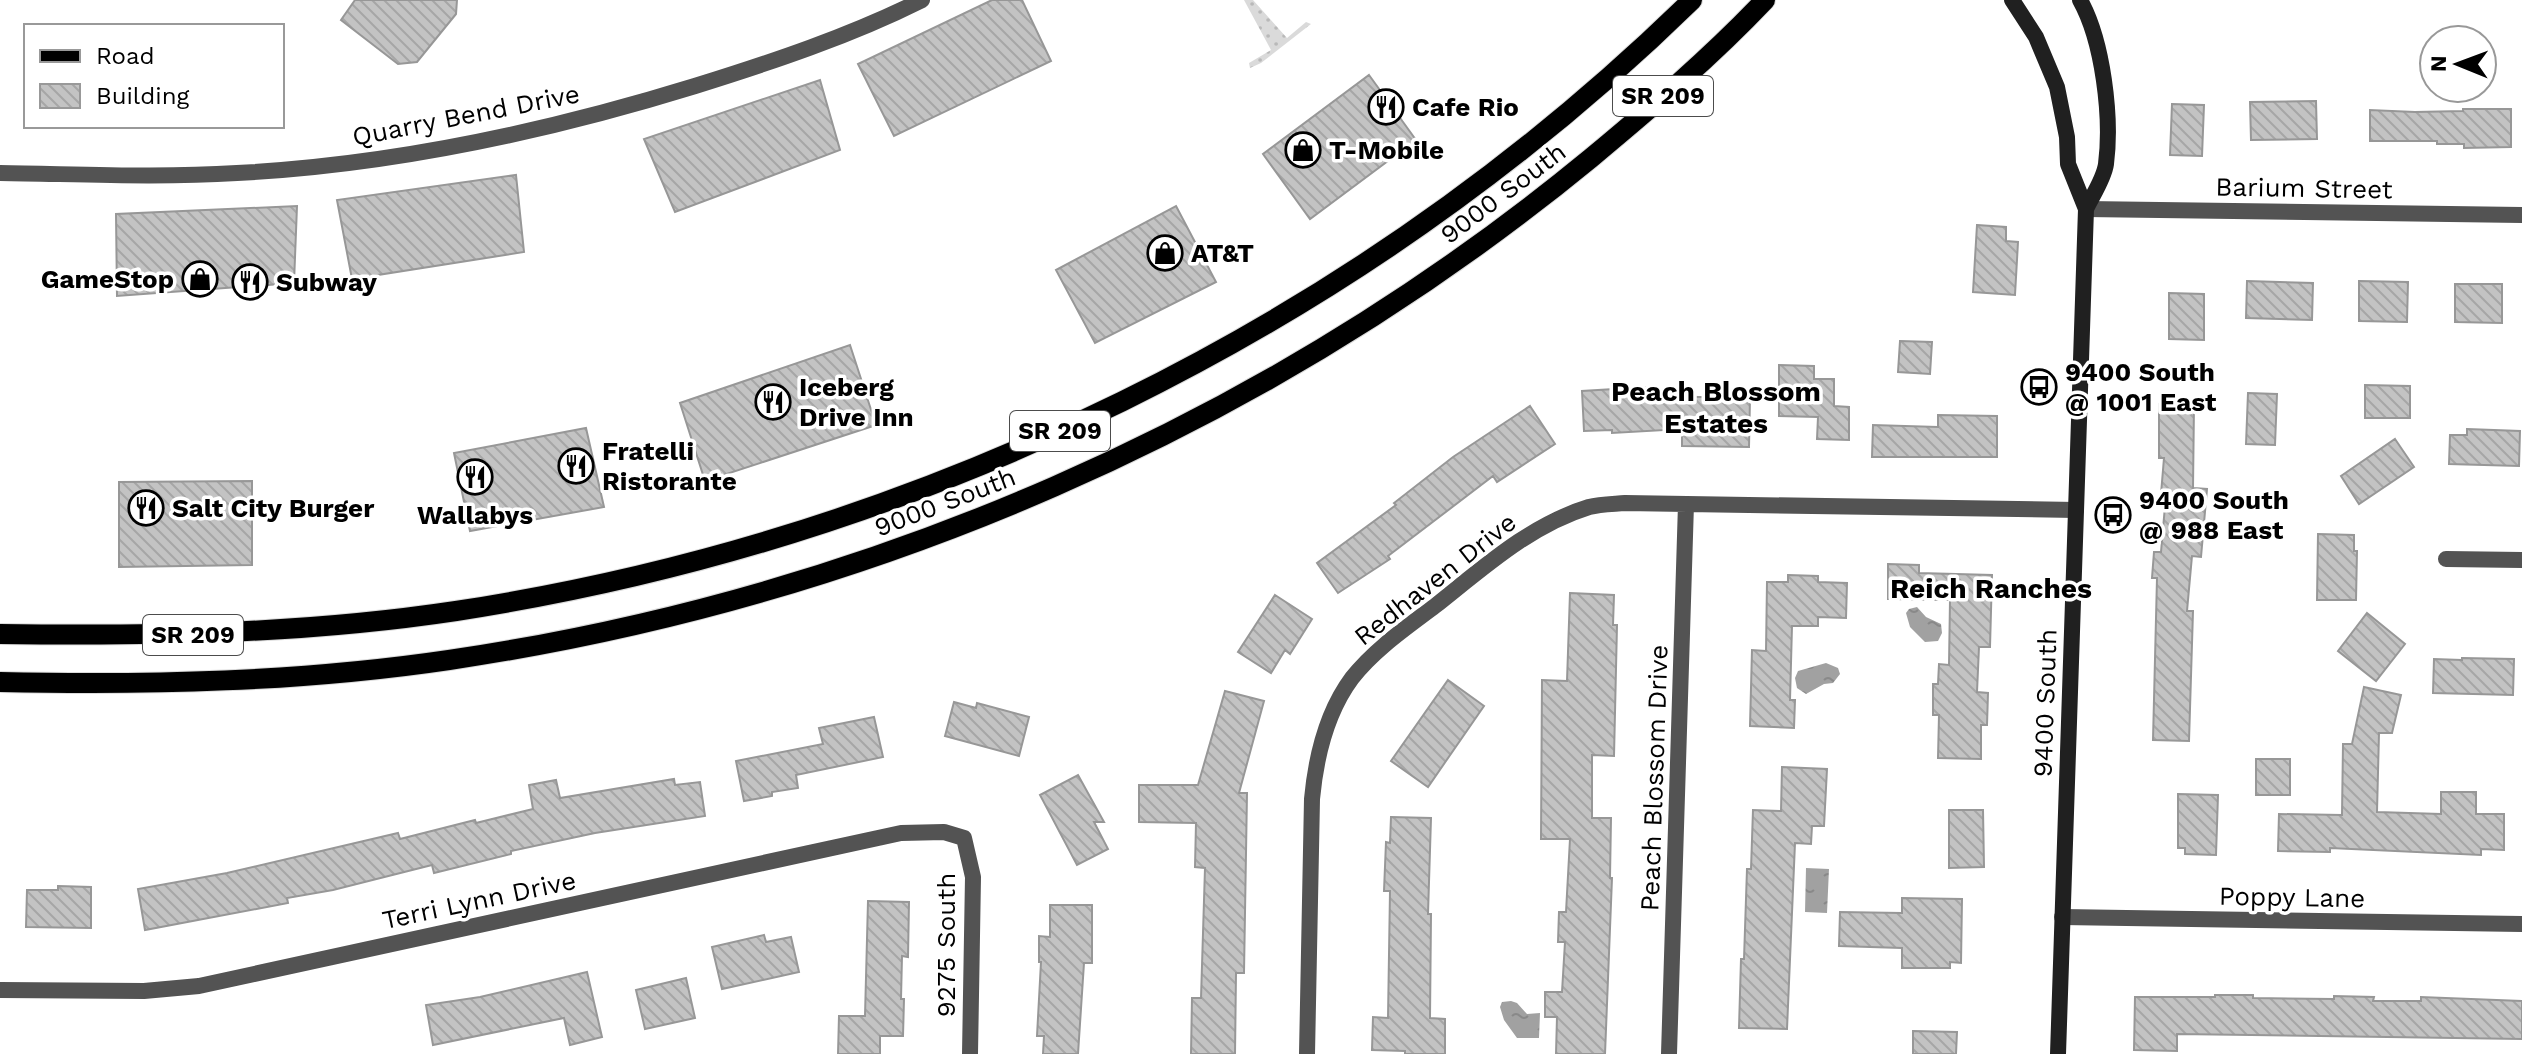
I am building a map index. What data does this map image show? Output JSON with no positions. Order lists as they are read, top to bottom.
{
  "streets": {
    "main road": ["SR 209", "9000 South", "9400 South"],
    "street": [
      "Quarry Bend Drive",
      "Barium Street",
      "Redhaven Drive",
      "Peach Blossom Drive",
      "Poppy Lane",
      "Terri Lynn Drive",
      "9275 South"
    ]
  },
  "crossings": [
    ["Barium Street", "9400 South"],
    ["Redhaven Drive", "9400 South"],
    ["Redhaven Drive", "Peach Blossom Drive"],
    ["9400 South", "Poppy Lane"],
    ["Terri Lynn Drive", "9275 South"]
  ],
  "districts": ["Peach Blossom Estates", "Reich Ranches"],
  "places": {
    "restaurant": [
      "Cafe Rio",
      "Subway",
      "Iceberg Drive Inn",
      "Fratelli Ristorante",
      "Wallabys",
      "Salt City Burger"
    ],
    "shop": ["T-Mobile", "AT&T", "GameStop"],
    "bus stop": ["9400 South @ 1001 East", "9400 South @ 988 East"]
  },
  "legend": ["Road", "Building"],
  "north": "left"
}
